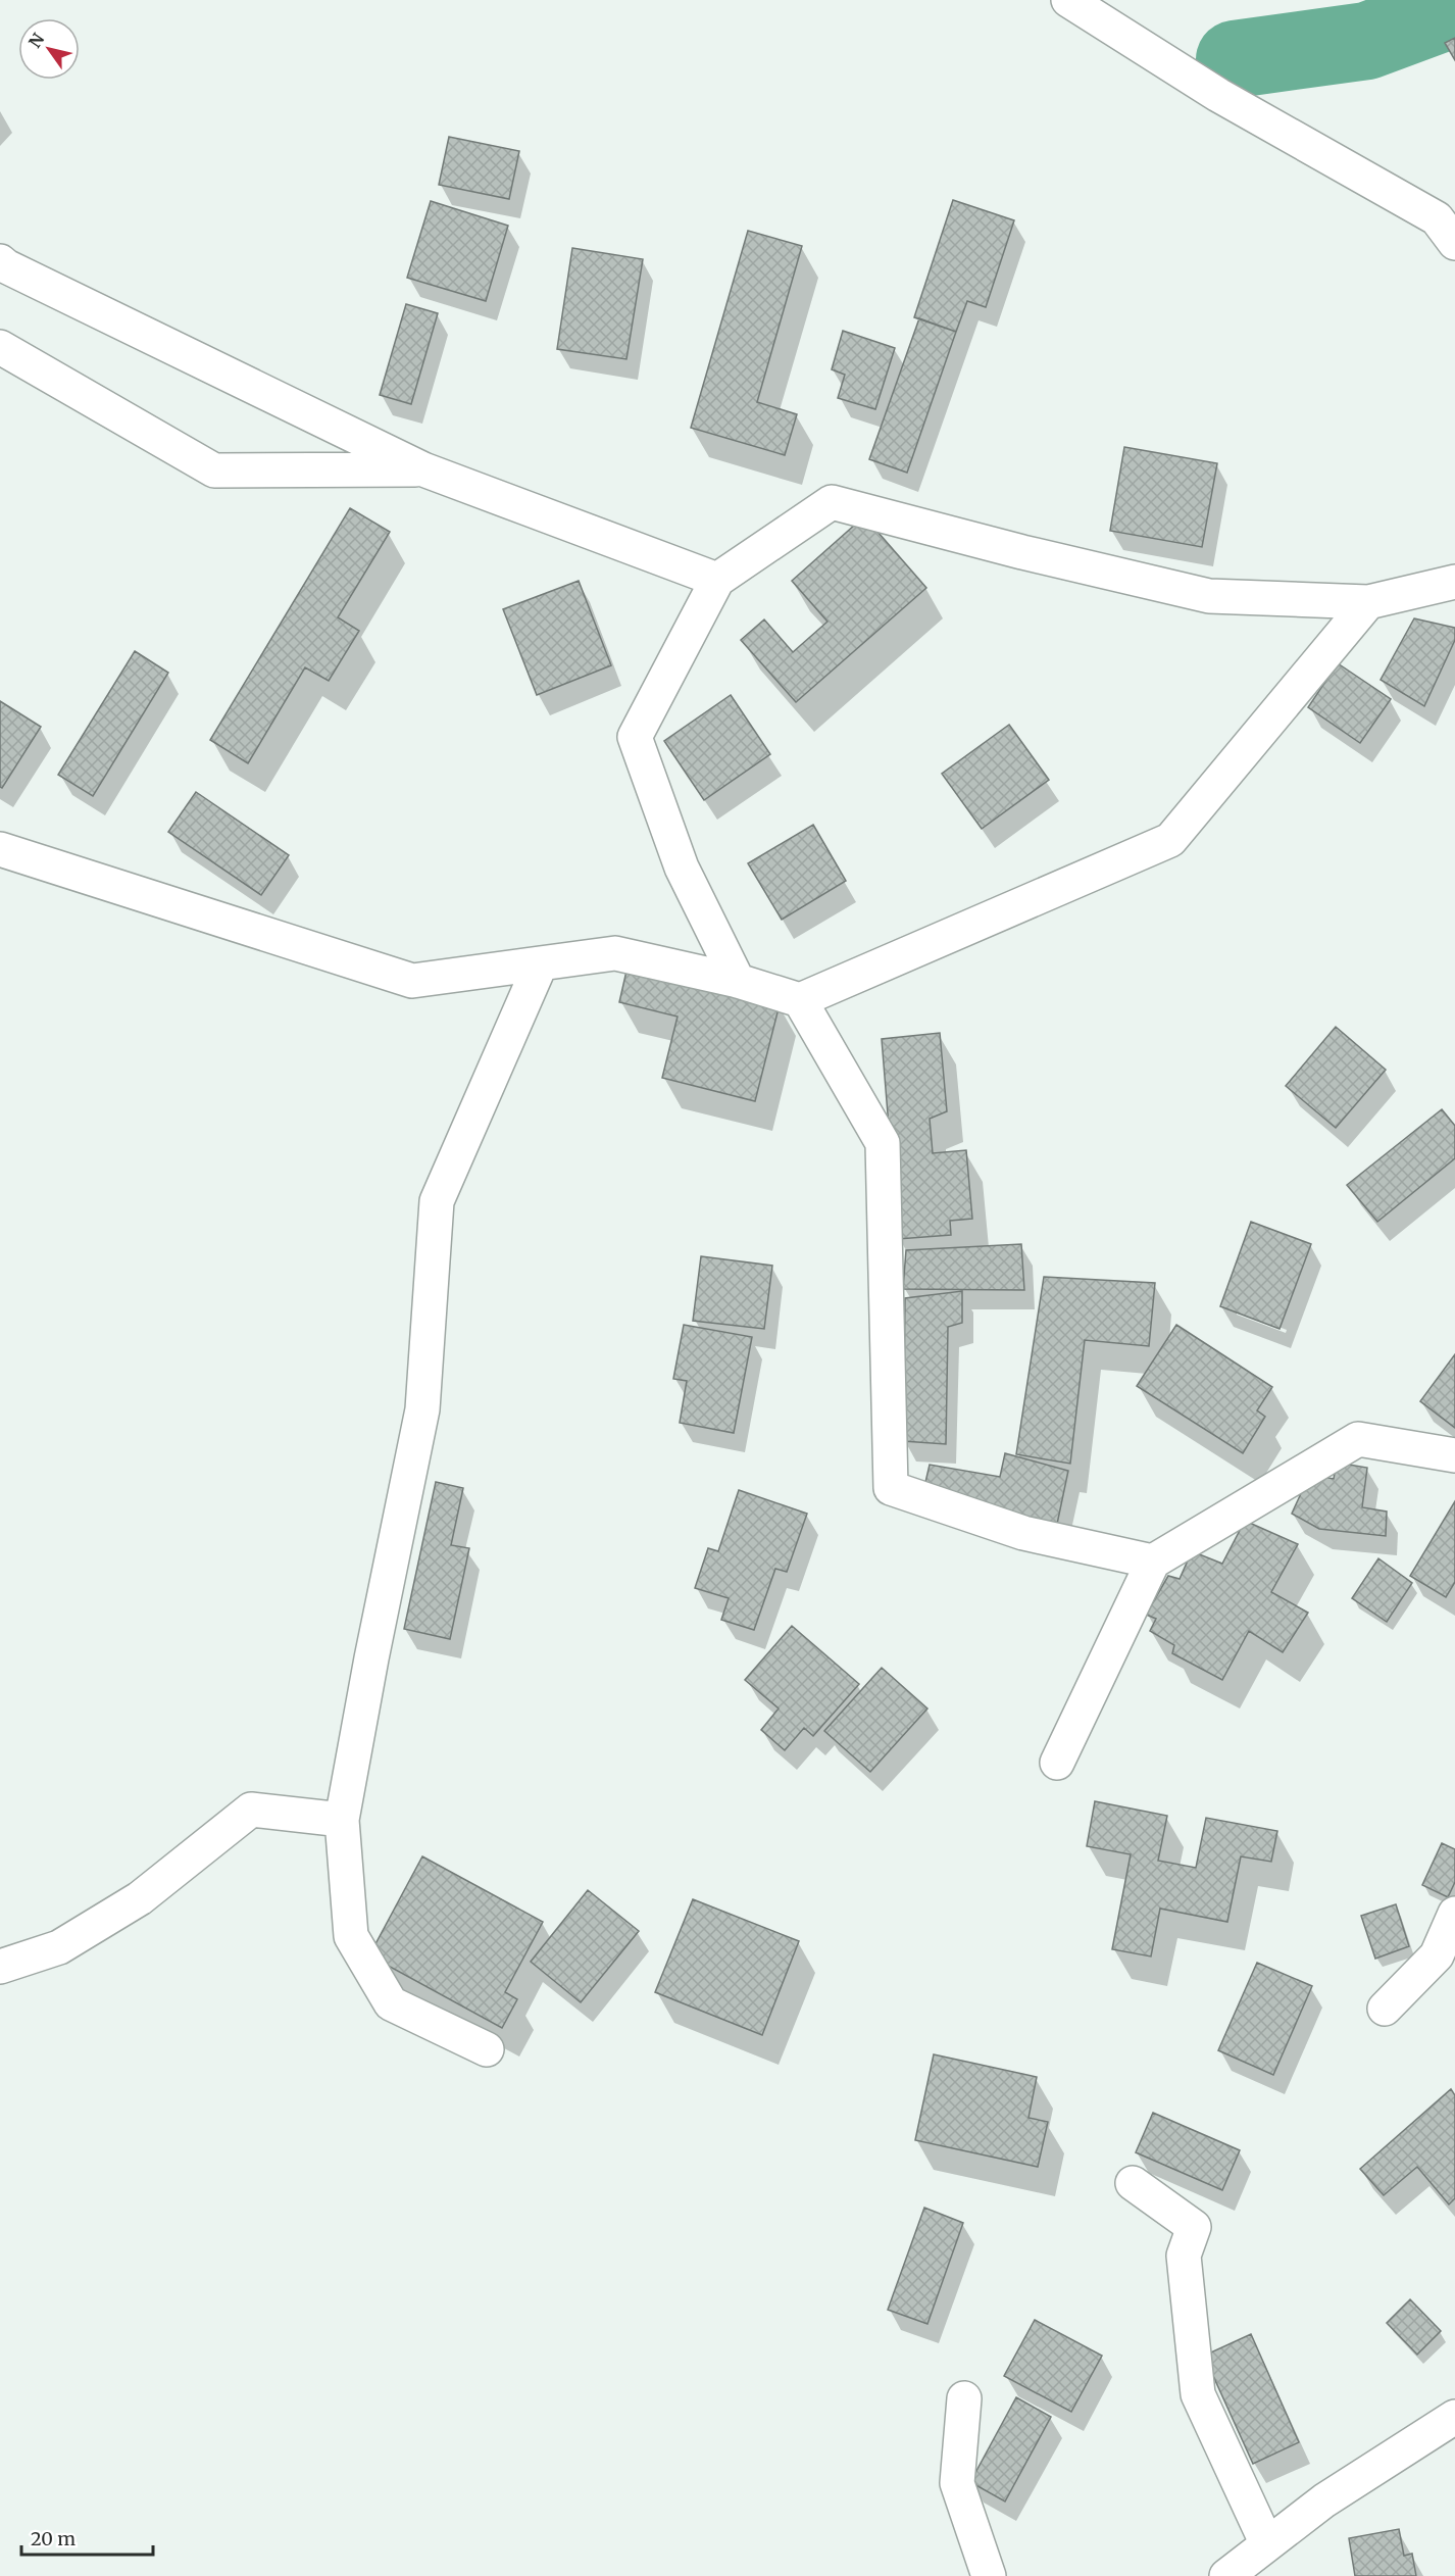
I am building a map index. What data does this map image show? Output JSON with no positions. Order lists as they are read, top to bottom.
{
  "scale_bar": "20 m",
  "north": "top left"
}
